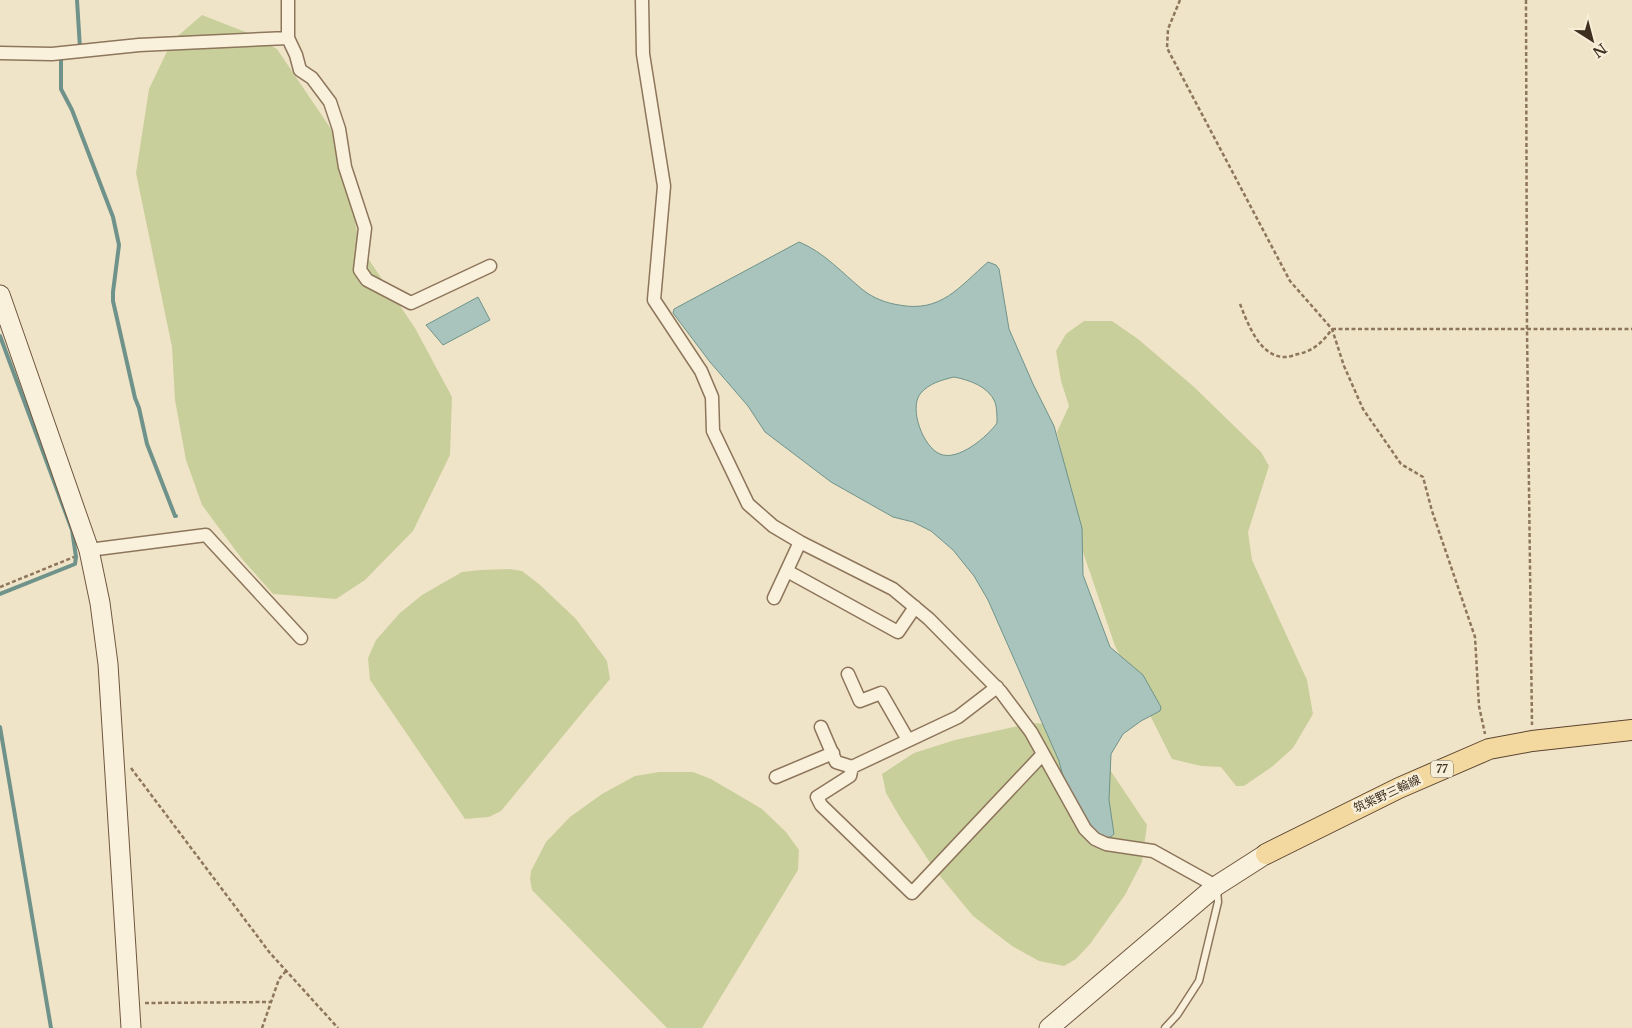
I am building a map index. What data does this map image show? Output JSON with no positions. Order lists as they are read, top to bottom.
{
  "streets": {
    "main road": ["77", "筑紫野三輪線"]
  },
  "north": "bottom right"
}
